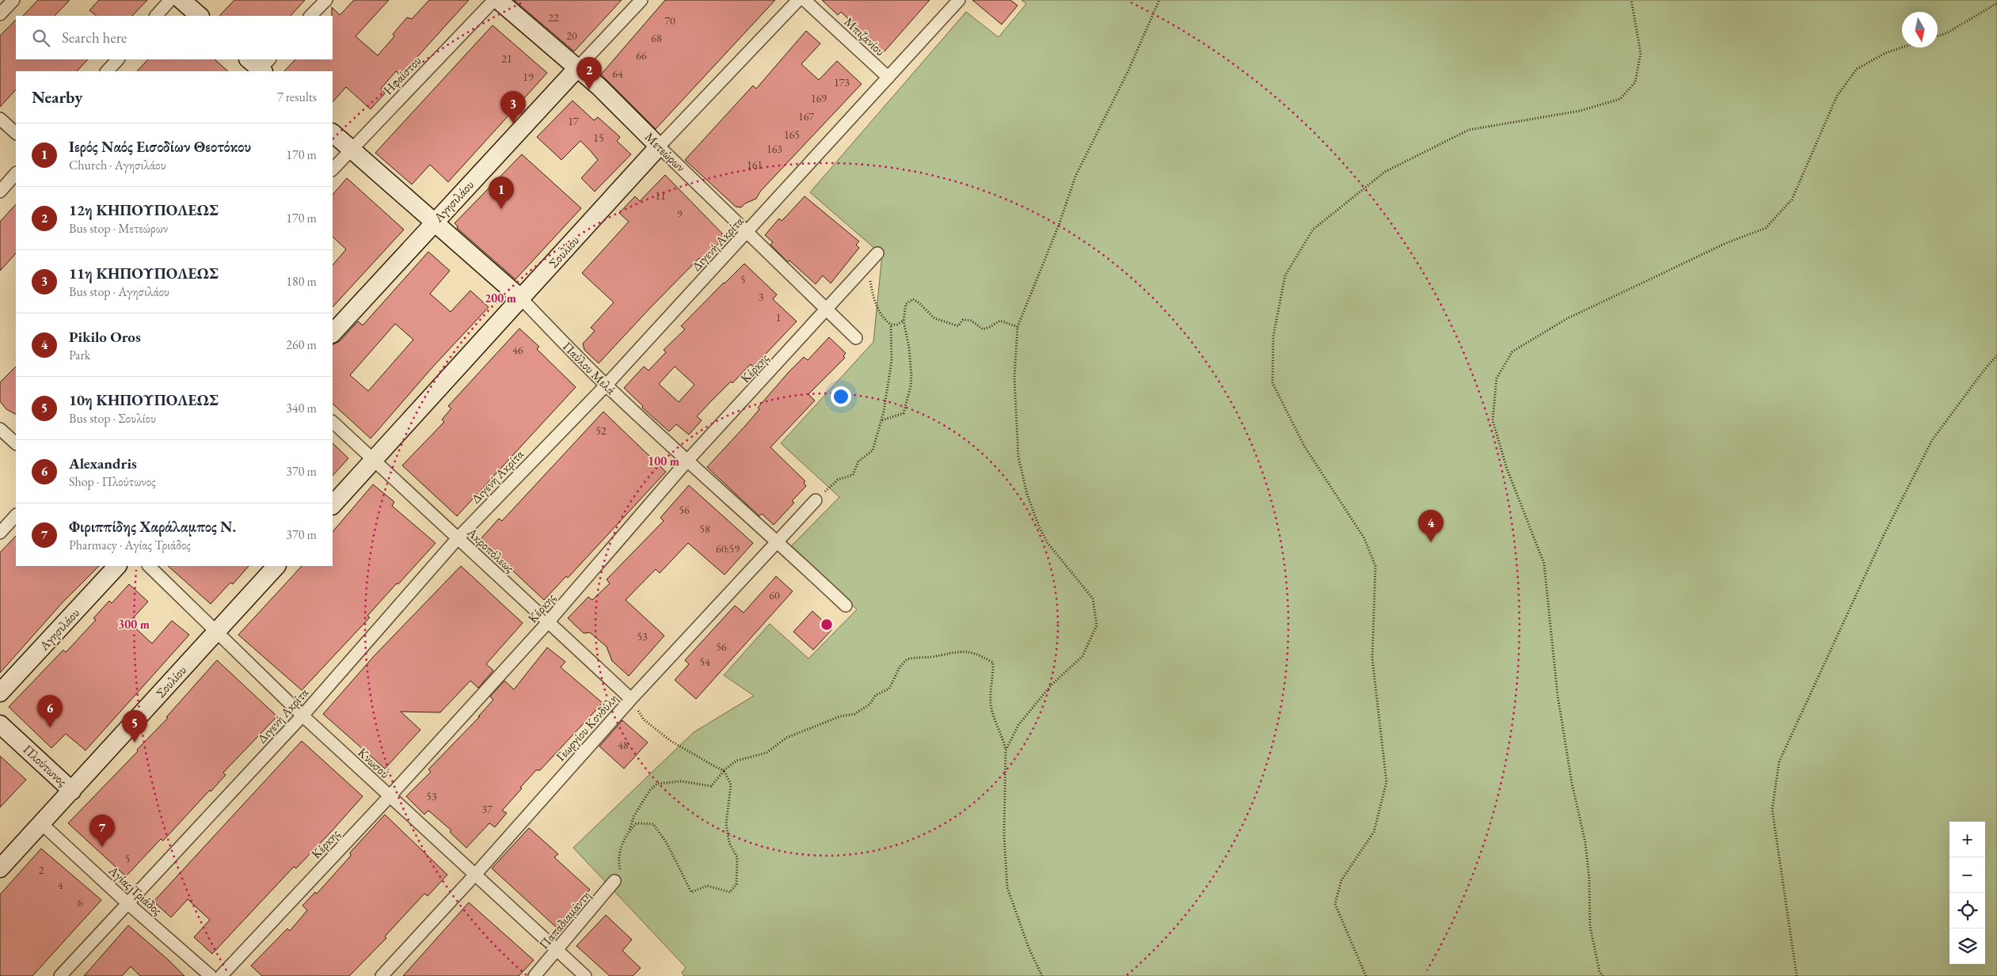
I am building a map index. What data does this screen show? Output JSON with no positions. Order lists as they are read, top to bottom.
{
  "streets": {
    "street": [
      "Μπιζανίου",
      "Ηφαίστου",
      "Μετεώρων",
      "Αγησιλάου",
      "Διγενή Ακρίτα",
      "Σουλίου",
      "Παύλου Μελά",
      "Κέρκης",
      "Ακροπόλεως",
      "Γεωργίου Κονδύλη",
      "Κνωσού",
      "Πλούτωνος",
      "Αγίας Τριάδος",
      "Παπαδιαμάντη"
    ]
  },
  "crossings": [
    ["Μπιζανίου", "Διγενή Ακρίτα"],
    ["Ηφαίστου", "Παύλου Μελά"],
    ["Μετεώρων", "Αγησιλάου"],
    ["Μετεώρων", "Διγενή Ακρίτα"],
    ["Μετεώρων", "Σουλίου"],
    ["Μετεώρων", "Κέρκης"],
    ["Αγησιλάου", "Παύλου Μελά"],
    ["Διγενή Ακρίτα", "Παύλου Μελά"],
    ["Διγενή Ακρίτα", "Ακροπόλεως"],
    ["Διγενή Ακρίτα", "Κνωσού"],
    ["Διγενή Ακρίτα", "Αγίας Τριάδος"],
    ["Σουλίου", "Παύλου Μελά"],
    ["Σουλίου", "Ακροπόλεως"],
    ["Σουλίου", "Κνωσού"],
    ["Σουλίου", "Πλούτωνος"],
    ["Σουλίου", "Αγίας Τριάδος"],
    ["Παύλου Μελά", "Κέρκης"],
    ["Παύλου Μελά", "Γεωργίου Κονδύλη"],
    ["Κέρκης", "Ακροπόλεως"],
    ["Κέρκης", "Κνωσού"],
    ["Ακροπόλεως", "Γεωργίου Κονδύλη"],
    ["Γεωργίου Κονδύλη", "Κνωσού"],
    ["Κνωσού", "Παπαδιαμάντη"]
  ],
  "house_numbers": [
    "22",
    "70",
    "20",
    "68",
    "66",
    "21",
    "64",
    "19",
    "173",
    "169",
    "167",
    "17",
    "165",
    "15",
    "163",
    "161",
    "11",
    "9",
    "5",
    "3",
    "1",
    "46",
    "52",
    "56",
    "58",
    "60;59",
    "60",
    "53",
    "56",
    "54",
    "48",
    "53",
    "37",
    "5",
    "2",
    "4",
    "6"
  ],
  "north": "bottom",
  "page": {
    "search": "Search here",
    "pins": [
      "2",
      "3",
      "1",
      "4",
      "6",
      "5",
      "7"
    ],
    "heading": ["Nearby", "7 results"],
    "list": [
      {
        "mark": "1",
        "name": "Ιερός Ναός Εισοδίων Θεοτόκου",
        "note": "Church · Αγησιλάου",
        "value": "170 m"
      },
      {
        "mark": "2",
        "name": "12η ΚΗΠΟΥΠΟΛΕΩΣ",
        "note": "Bus stop · Μετεώρων",
        "value": "170 m"
      },
      {
        "mark": "3",
        "name": "11η ΚΗΠΟΥΠΟΛΕΩΣ",
        "note": "Bus stop · Αγησιλάου",
        "value": "180 m"
      },
      {
        "mark": "4",
        "name": "Pikilo Oros",
        "note": "Park",
        "value": "260 m"
      },
      {
        "mark": "5",
        "name": "10η ΚΗΠΟΥΠΟΛΕΩΣ",
        "note": "Bus stop · Σουλίου",
        "value": "340 m"
      },
      {
        "mark": "6",
        "name": "Alexandris",
        "note": "Shop · Πλούτωνος",
        "value": "370 m"
      },
      {
        "mark": "7",
        "name": "Φιριππίδης Χαράλαμπος Ν.",
        "note": "Pharmacy · Αγίας Τριάδος",
        "value": "370 m"
      }
    ],
    "map_buttons": ["+", "−"]
  },
  "rings": ["200 m", "100 m", "300 m"]
}
